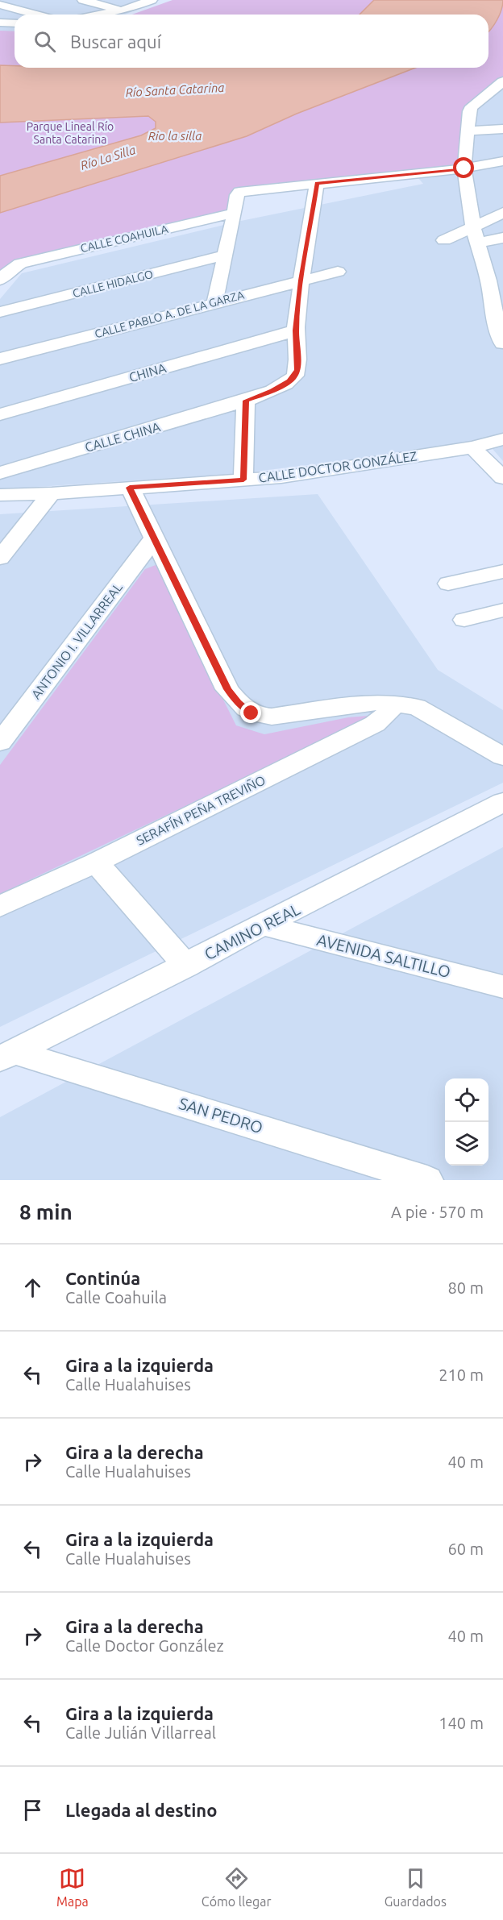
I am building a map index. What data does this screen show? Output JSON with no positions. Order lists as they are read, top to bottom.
{
  "streets": {
    "street": [
      "CALLE COAHUILA",
      "CALLE HIDALGO",
      "CALLE PABLO A. DE LA GARZA",
      "CHINA",
      "CALLE CHINA",
      "CALLE DOCTOR GONZÁLEZ",
      "ANTONIO I. VILLARREAL",
      "SERAFÍN PEÑA TREVIÑO",
      "CAMINO REAL",
      "AVENIDA SALTILLO",
      "SAN PEDRO"
    ]
  },
  "crossings": [
    ["CHINA", "CALLE CHINA"],
    ["CAMINO REAL", "AVENIDA SALTILLO"],
    ["CAMINO REAL", "SAN PEDRO"]
  ],
  "water": ["Río Santa Catarina", "Rio la silla", "Río La Silla"],
  "parks": ["Parque Lineal Río Santa Catarina"],
  "page": {
    "search": "Buscar aquí",
    "heading": ["8 min", "A pie · 570 m"],
    "list": [
      ["Continúa", "Calle Coahuila", "80 m"],
      ["Gira a la izquierda", "Calle Hualahuises", "210 m"],
      ["Gira a la derecha", "Calle Hualahuises", "40 m"],
      ["Gira a la izquierda", "Calle Hualahuises", "60 m"],
      ["Gira a la derecha", "Calle Doctor González", "40 m"],
      ["Gira a la izquierda", "Calle Julián Villarreal", "140 m"],
      "Llegada al destino"
    ],
    "nav": ["Mapa", "Cómo llegar", "Guardados"]
  }
}
